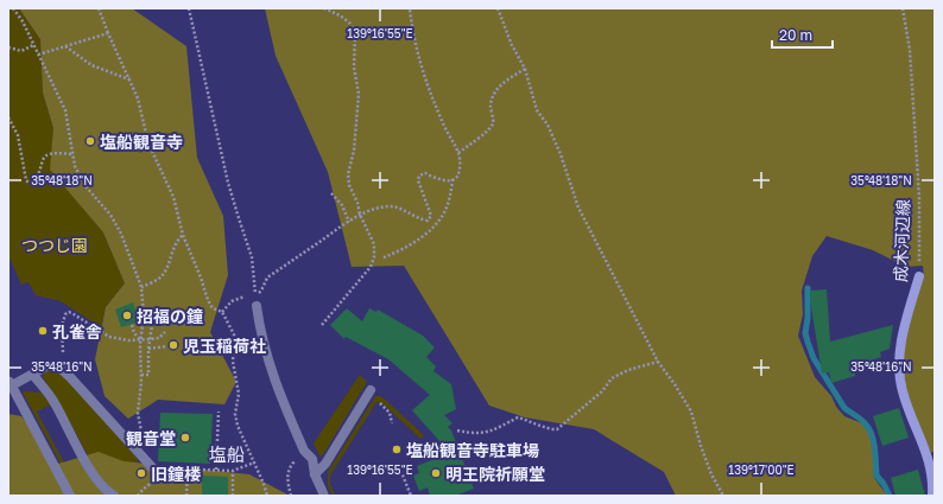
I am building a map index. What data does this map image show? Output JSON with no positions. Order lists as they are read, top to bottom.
{
  "streets": {
    "main road": ["成木河辺線"]
  },
  "districts": ["塩船"],
  "parks": ["つつじ園"],
  "places": [
    "塩船観音寺",
    "招福の鐘",
    "孔雀舎",
    "児玉稲荷社",
    "観音堂",
    "塩船観音寺駐車場",
    "旧鐘楼",
    "明王院祈願堂"
  ],
  "scale_bar": "20 m",
  "coordinates": [
    "139°16'55\"E",
    "35°48'18\"N",
    "35°48'16\"N",
    "139°17'00\"E"
  ]
}
